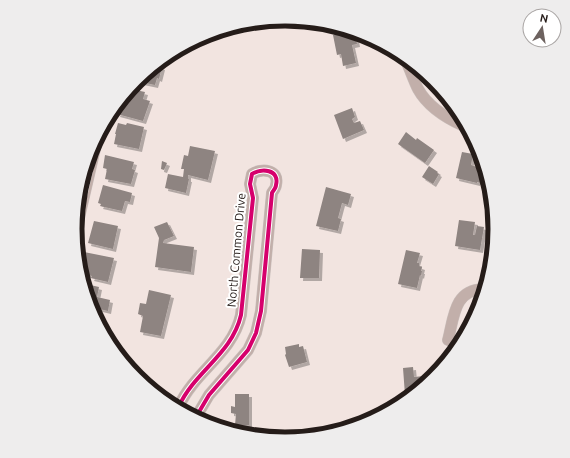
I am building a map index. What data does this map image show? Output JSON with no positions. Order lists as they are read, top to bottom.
{
  "streets": {
    "street": ["North Common Drive"]
  },
  "north": "top"
}
